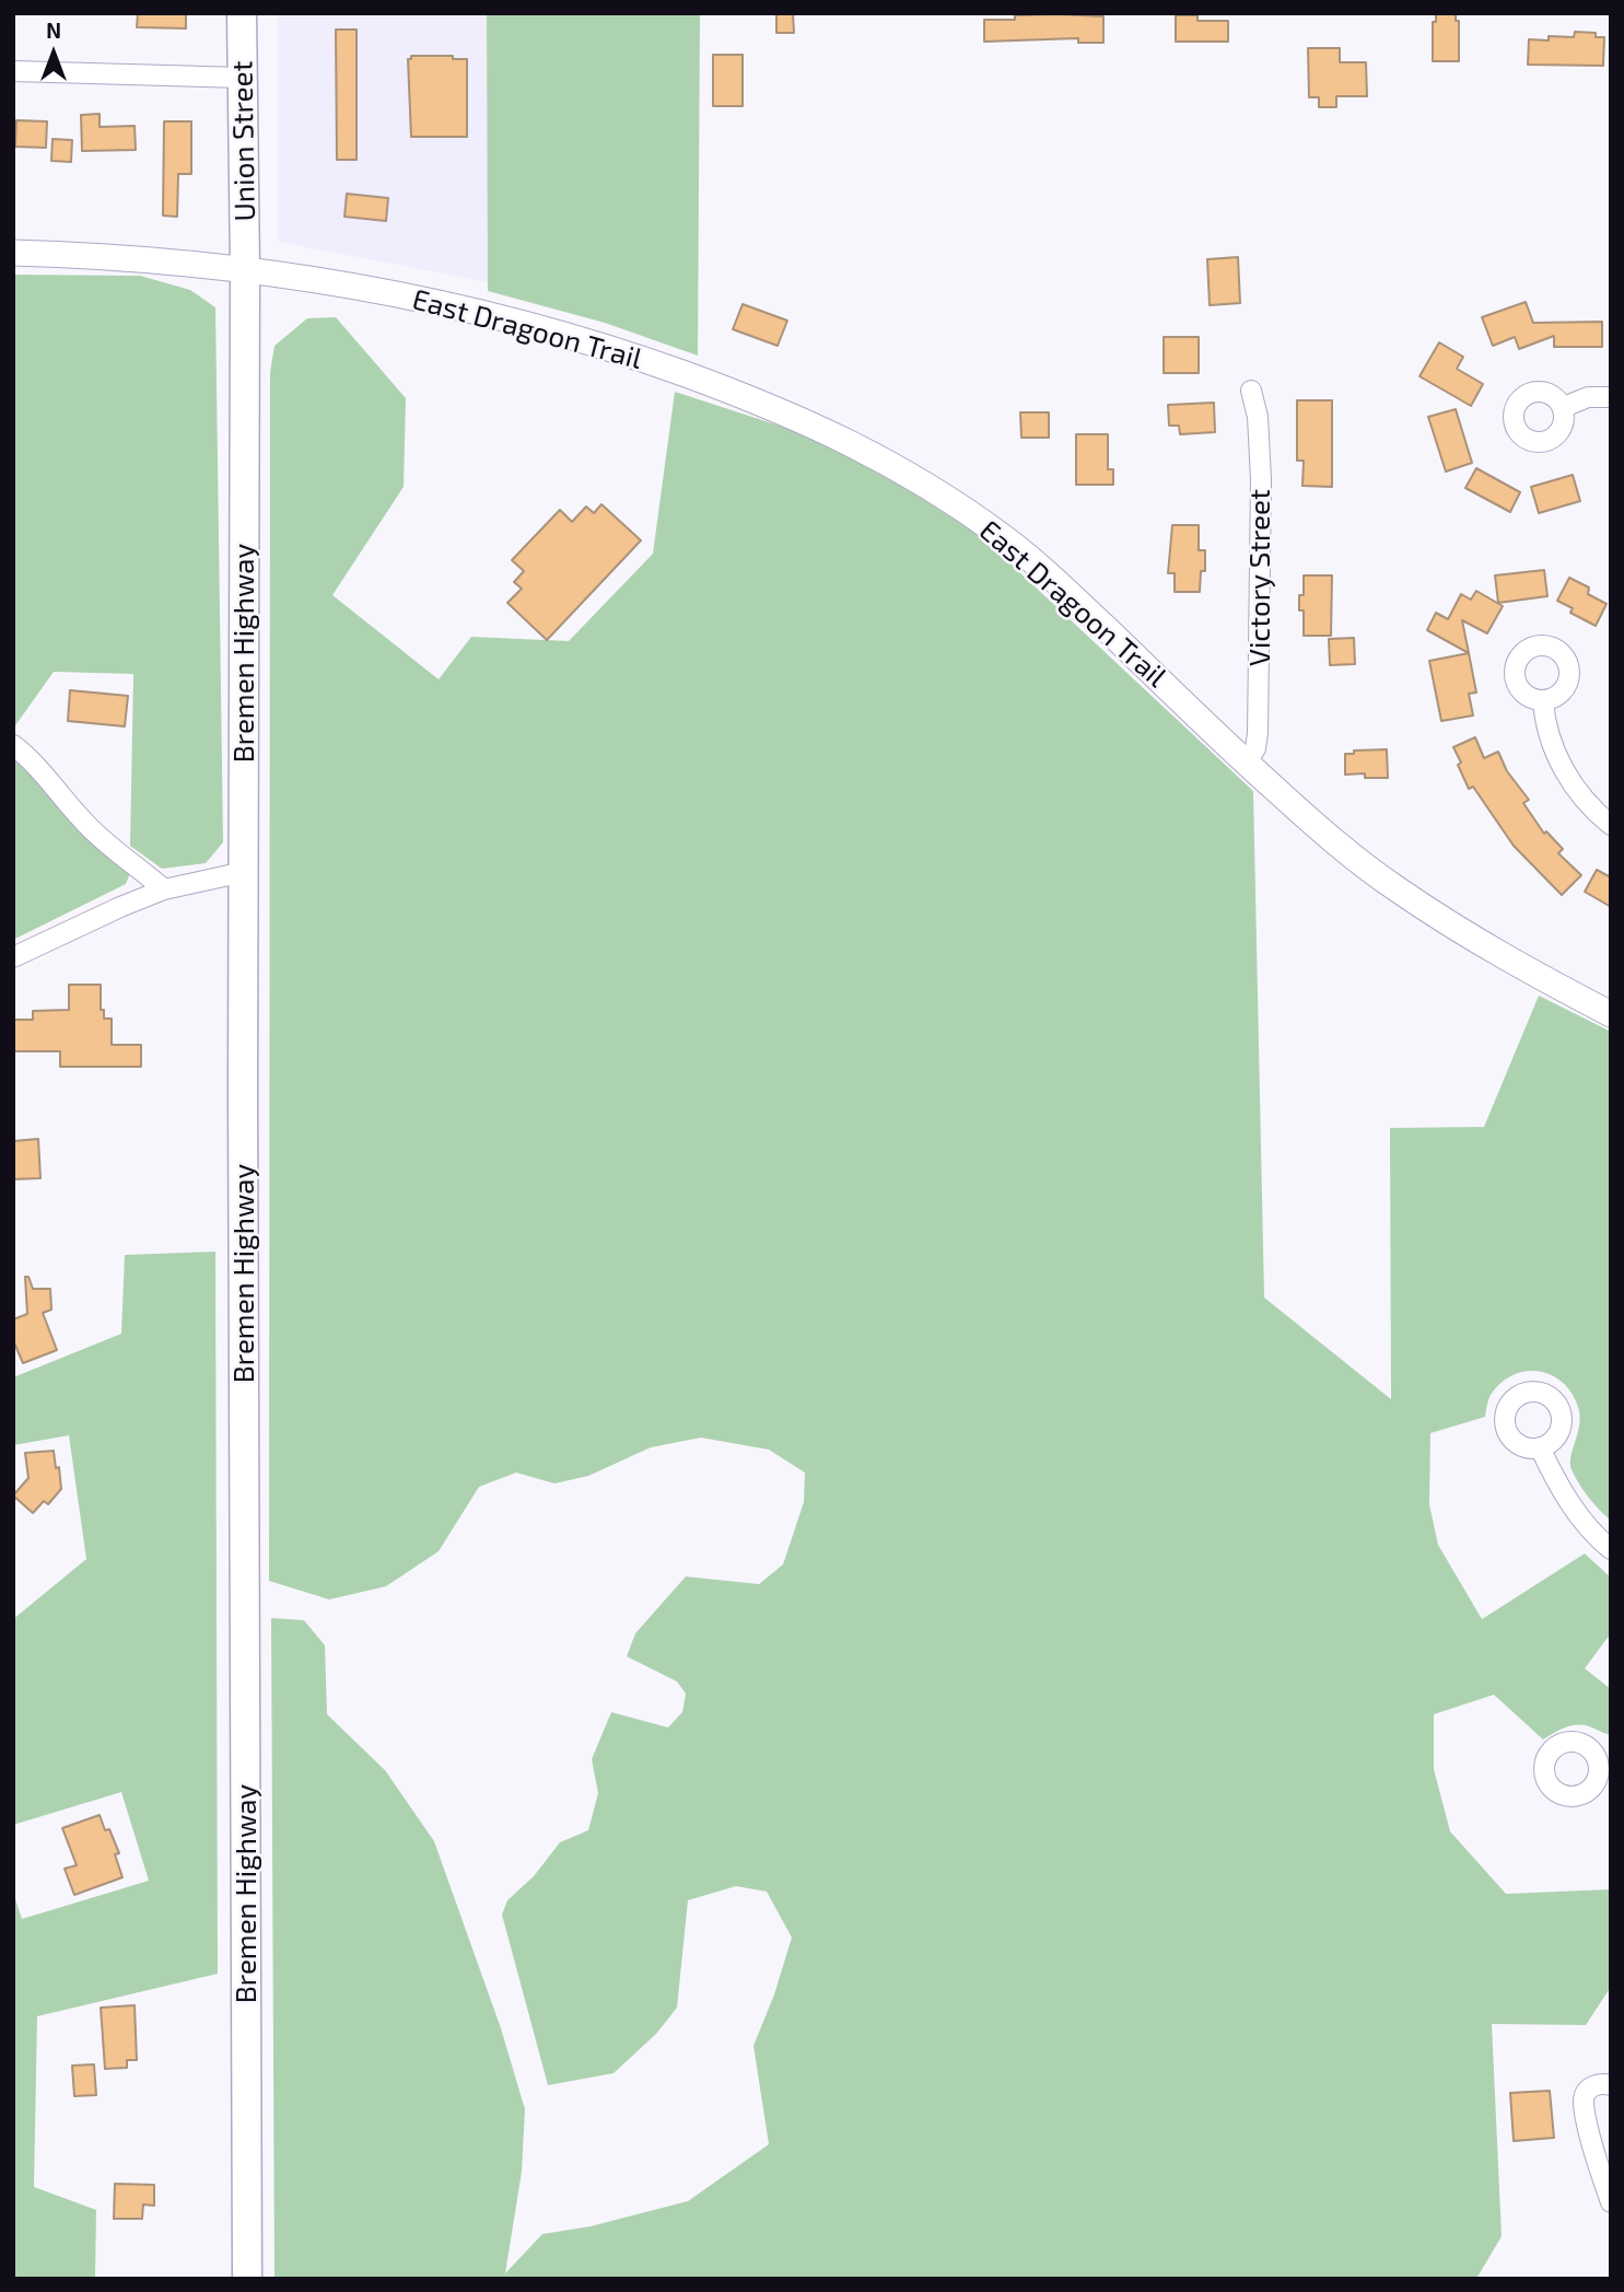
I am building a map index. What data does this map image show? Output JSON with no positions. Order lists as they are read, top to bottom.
{
  "streets": {
    "main road": ["Union Street", "Bremen Highway"],
    "street": ["East Dragoon Trail", "Victory Street"]
  },
  "crossings": [
    ["Union Street", "East Dragoon Trail"],
    ["Union Street", "Bremen Highway"],
    ["East Dragoon Trail", "Victory Street"],
    ["East Dragoon Trail", "Bremen Highway"]
  ],
  "north": "top"
}
